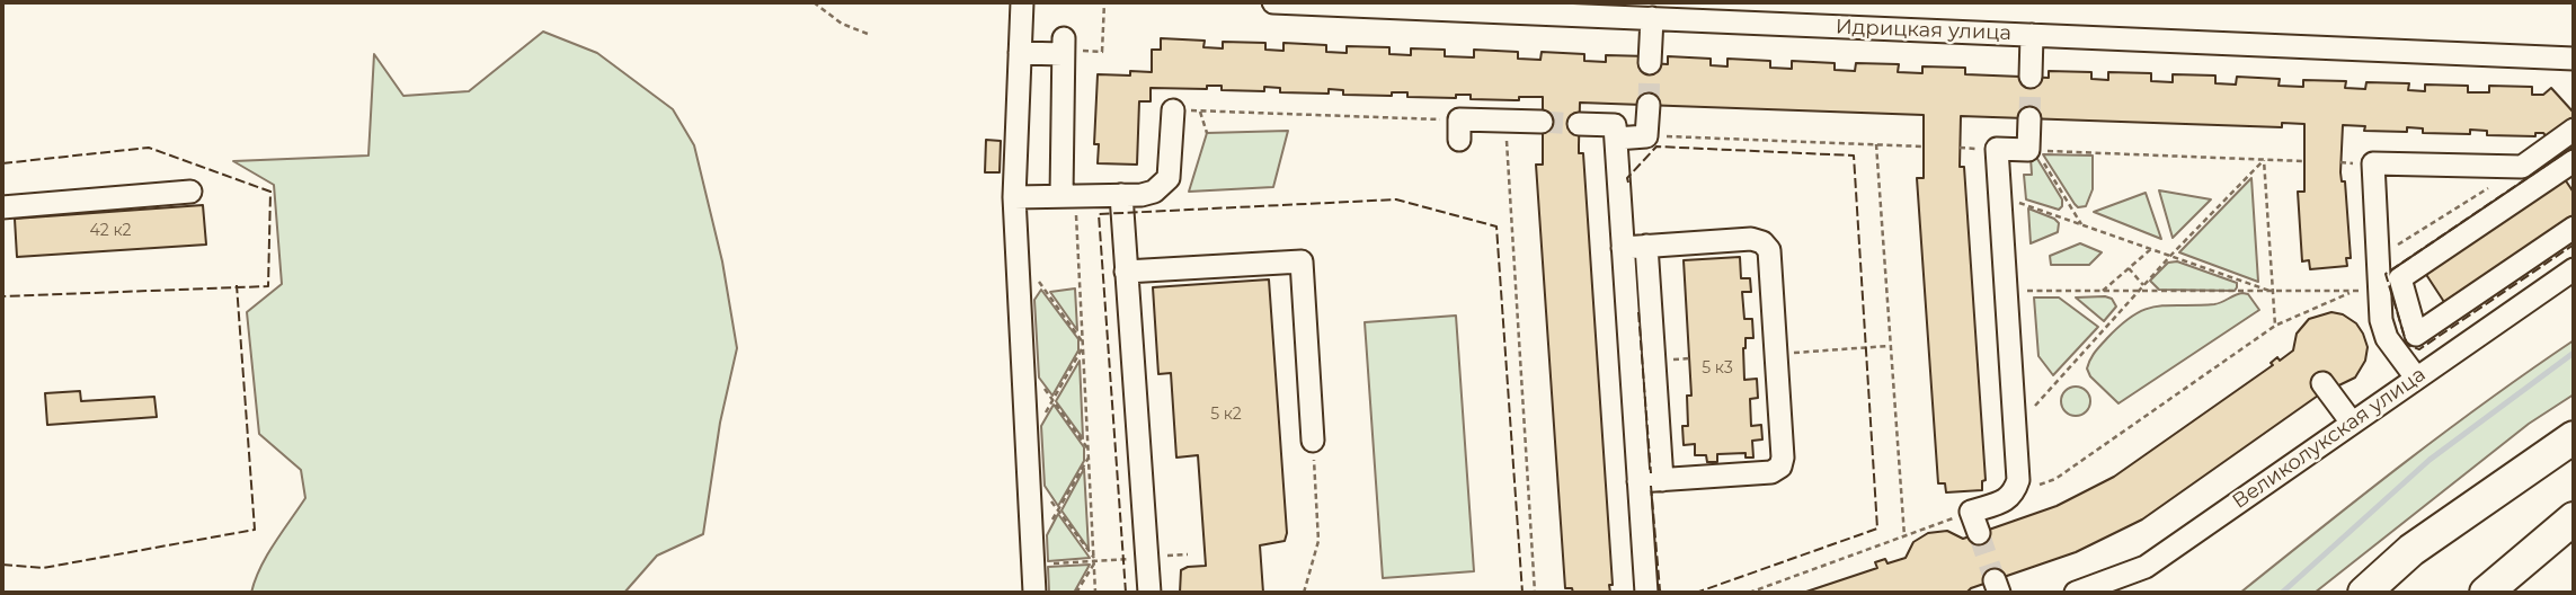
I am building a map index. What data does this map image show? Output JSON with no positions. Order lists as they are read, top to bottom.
{
  "streets": {
    "street": ["Идрицкая улица", "Великолукская улица"]
  },
  "house_numbers": ["42 к2", "5 к3", "5 к2"]
}
